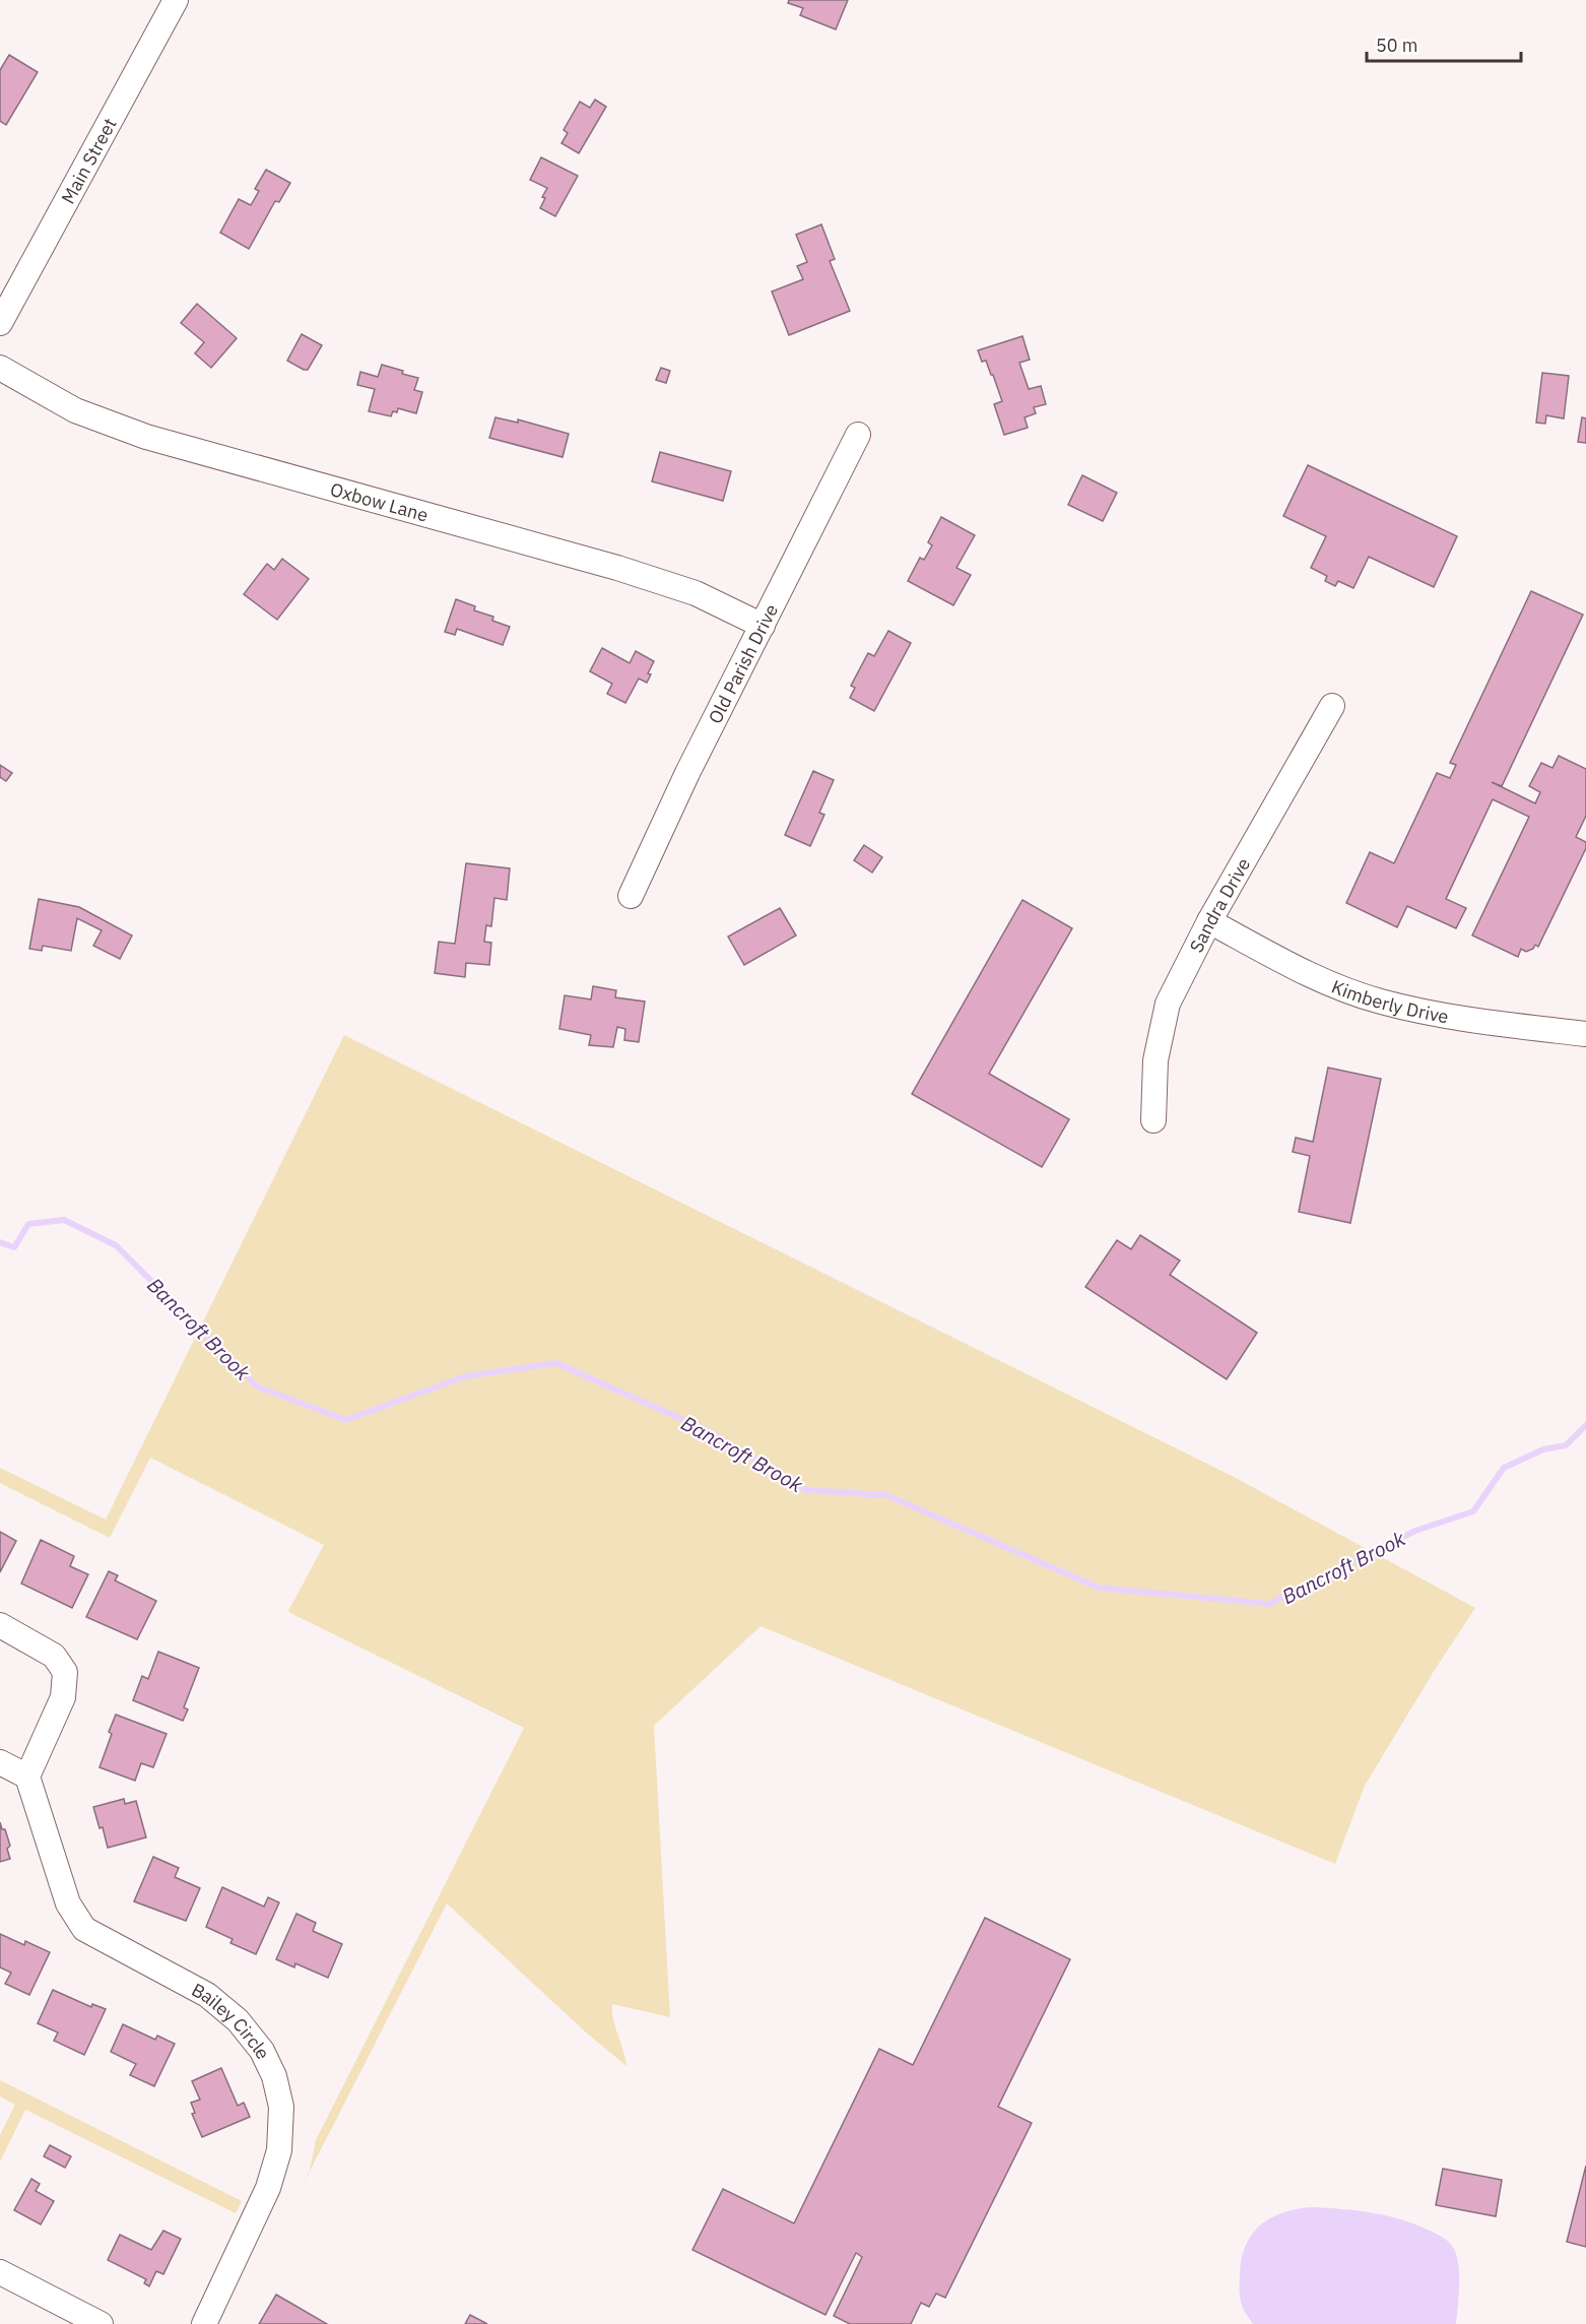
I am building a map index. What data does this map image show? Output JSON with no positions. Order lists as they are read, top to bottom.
{
  "streets": {
    "street": [
      "Main Street",
      "Oxbow Lane",
      "Old Parish Drive",
      "Sandra Drive",
      "Kimberly Drive",
      "Bailey Circle"
    ]
  },
  "crossings": [
    ["Oxbow Lane", "Old Parish Drive"],
    ["Sandra Drive", "Kimberly Drive"]
  ],
  "water": ["Bancroft Brook"],
  "scale_bar": "50 m"
}
